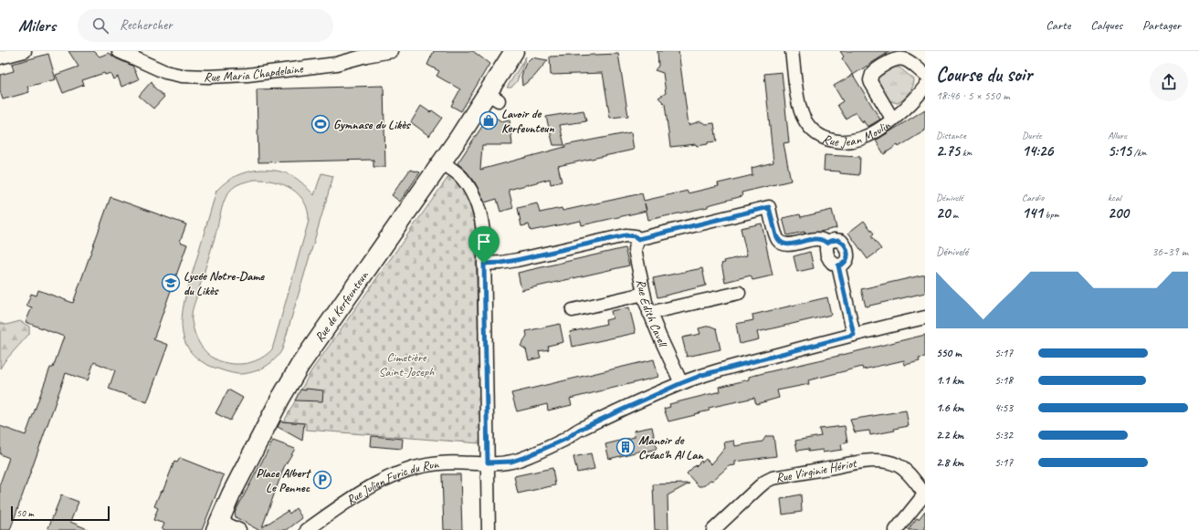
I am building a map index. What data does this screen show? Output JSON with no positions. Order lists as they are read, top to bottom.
{
  "streets": {
    "main road": ["Rue de Kerfeunteun"],
    "street": [
      "Rue Maria Chapdelaine",
      "Rue Jean Moulin",
      "Rue Édith Cavell",
      "Rue Virginie Hériot",
      "Rue Julien Furic du Run"
    ]
  },
  "crossings": [
    ["Rue Édith Cavell", "Rue Julien Furic du Run"]
  ],
  "parks": ["Cimetière Saint-Joseph"],
  "places": {
    "shop": ["Lavoir de Kerfeunteun"],
    "sports": ["Gymnase du Likès"],
    "school or university": ["Lycée Notre-Dame du Likès"],
    "building": ["Manoir de Créac'h Al Lan"],
    "parking": ["Place Albert Le Pennec"]
  },
  "scale_bar": "50 m",
  "page": {
    "header": "Milers",
    "search": "Rechercher",
    "nav": ["Carte", "Calques", "Partager"],
    "heading": ["Course du soir", "18:46 · 5 × 550 m"],
    "stats": [
      ["Distance", "2.75 km"],
      ["Durée", "14:26"],
      ["Allure", "5:15 /km"],
      ["Dénivelé", "20 m"],
      ["Cardio", "141 bpm"],
      ["kcal", "200"]
    ],
    "chart": ["Dénivelé", "36–39 m"],
    "list": [
      {
        "name": "550 m",
        "note": "5:17"
      },
      {
        "name": "1.1 km",
        "note": "5:18"
      },
      {
        "name": "1.6 km",
        "note": "4:53"
      },
      {
        "name": "2.2 km",
        "note": "5:32"
      },
      {
        "name": "2.8 km",
        "note": "5:17"
      }
    ],
    "scale": "50 m"
  }
}
